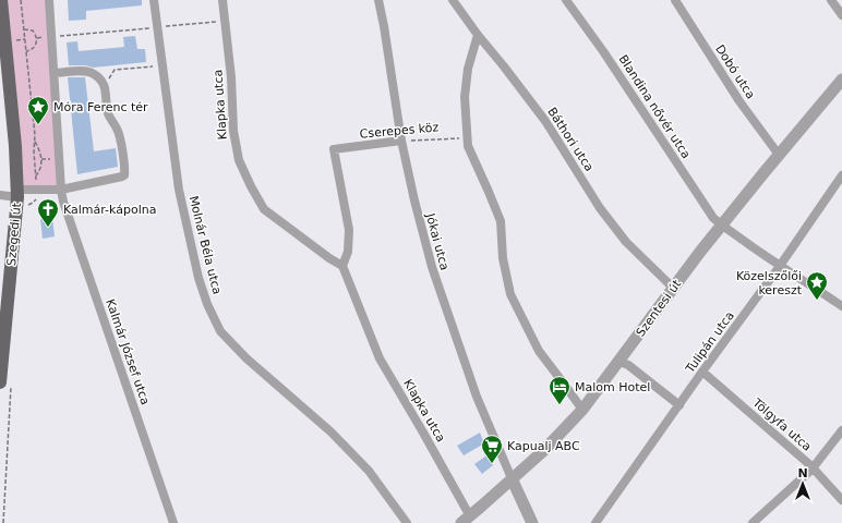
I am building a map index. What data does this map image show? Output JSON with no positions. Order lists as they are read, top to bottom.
{
  "streets": {
    "main road": ["Szegedi út"],
    "street": [
      "Dobó utca",
      "Klapka utca",
      "Blandina nővér utca",
      "Cserepes köz",
      "Báthori utca",
      "Jókai utca",
      "Molnár Béla utca",
      "Szentesi út",
      "Tulipán utca",
      "Kalmár József utca",
      "Tölgyfa utca"
    ]
  },
  "crossings": [
    ["Dobó utca", "Szentesi út"],
    ["Klapka utca", "Cserepes köz"],
    ["Klapka utca", "Szentesi út"],
    ["Blandina nővér utca", "Szentesi út"],
    ["Blandina nővér utca", "Tulipán utca"],
    ["Cserepes köz", "Jókai utca"],
    ["Báthori utca", "Szentesi út"],
    ["Jókai utca", "Szentesi út"],
    ["Tulipán utca", "Tölgyfa utca"]
  ],
  "places": {
    "place": ["Móra Ferenc tér", "Közelszőlői kereszt"],
    "church": ["Kalmár-kápolna"],
    "hotel": ["Malom Hotel"],
    "supermarket": ["Kapualj ABC"]
  },
  "north": "top"
}
